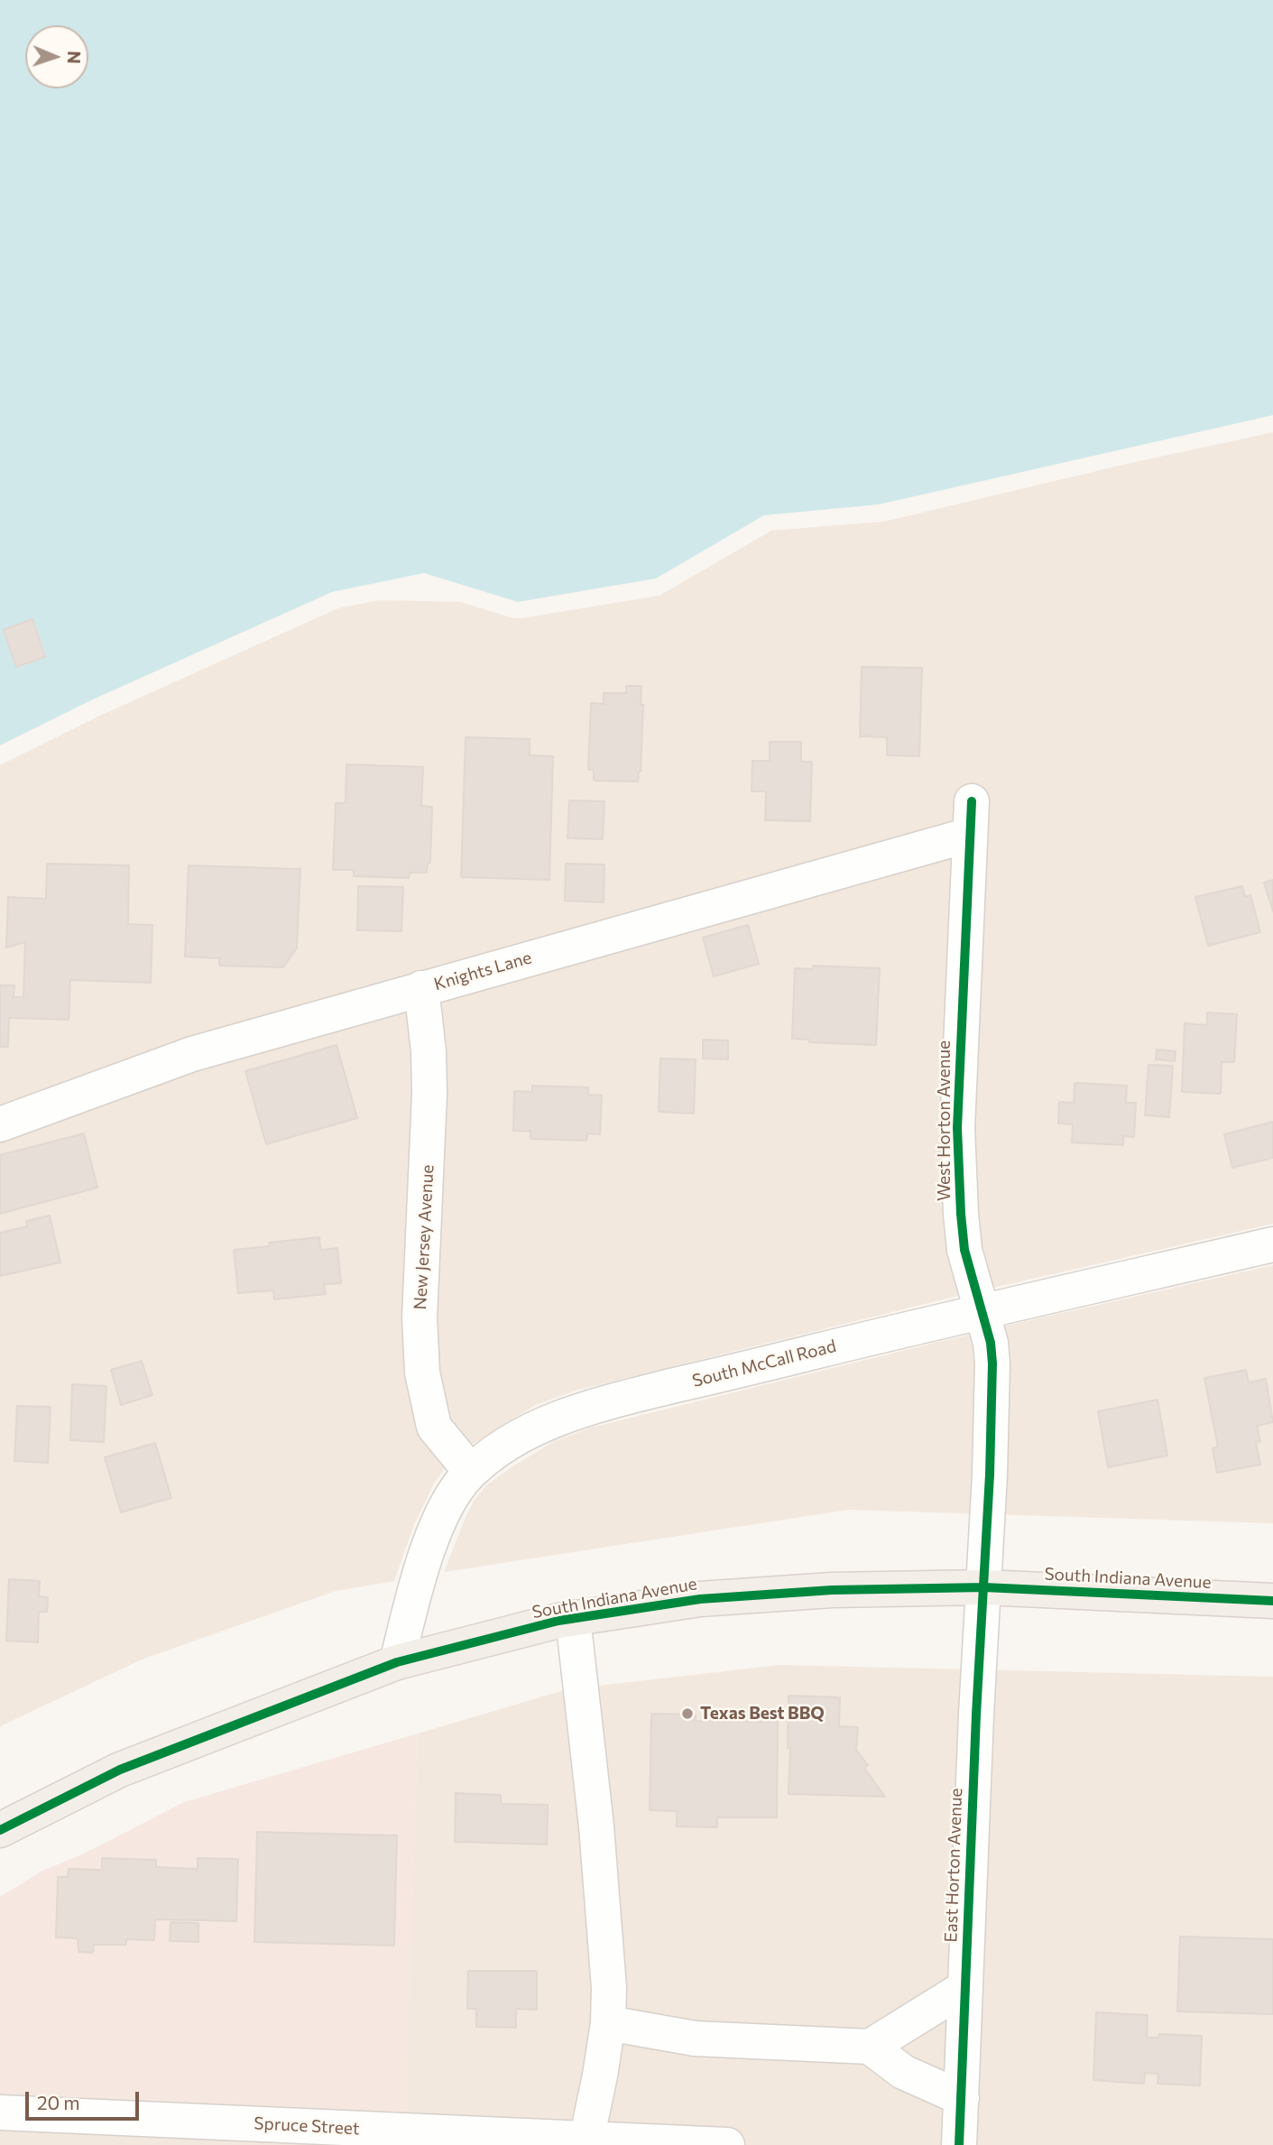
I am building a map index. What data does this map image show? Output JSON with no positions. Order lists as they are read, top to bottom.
{
  "streets": {
    "main road": ["South Indiana Avenue"],
    "street": [
      "Knights Lane",
      "West Horton Avenue",
      "New Jersey Avenue",
      "South McCall Road",
      "East Horton Avenue",
      "Spruce Street"
    ]
  },
  "crossings": [
    ["Knights Lane", "West Horton Avenue"],
    ["Knights Lane", "New Jersey Avenue"],
    ["West Horton Avenue", "South McCall Road"],
    ["West Horton Avenue", "South Indiana Avenue"],
    ["West Horton Avenue", "East Horton Avenue"],
    ["New Jersey Avenue", "South McCall Road"],
    ["South McCall Road", "South Indiana Avenue"],
    ["South Indiana Avenue", "East Horton Avenue"]
  ],
  "places": ["Texas Best BBQ"],
  "scale_bar": "20 m",
  "north": "right"
}
